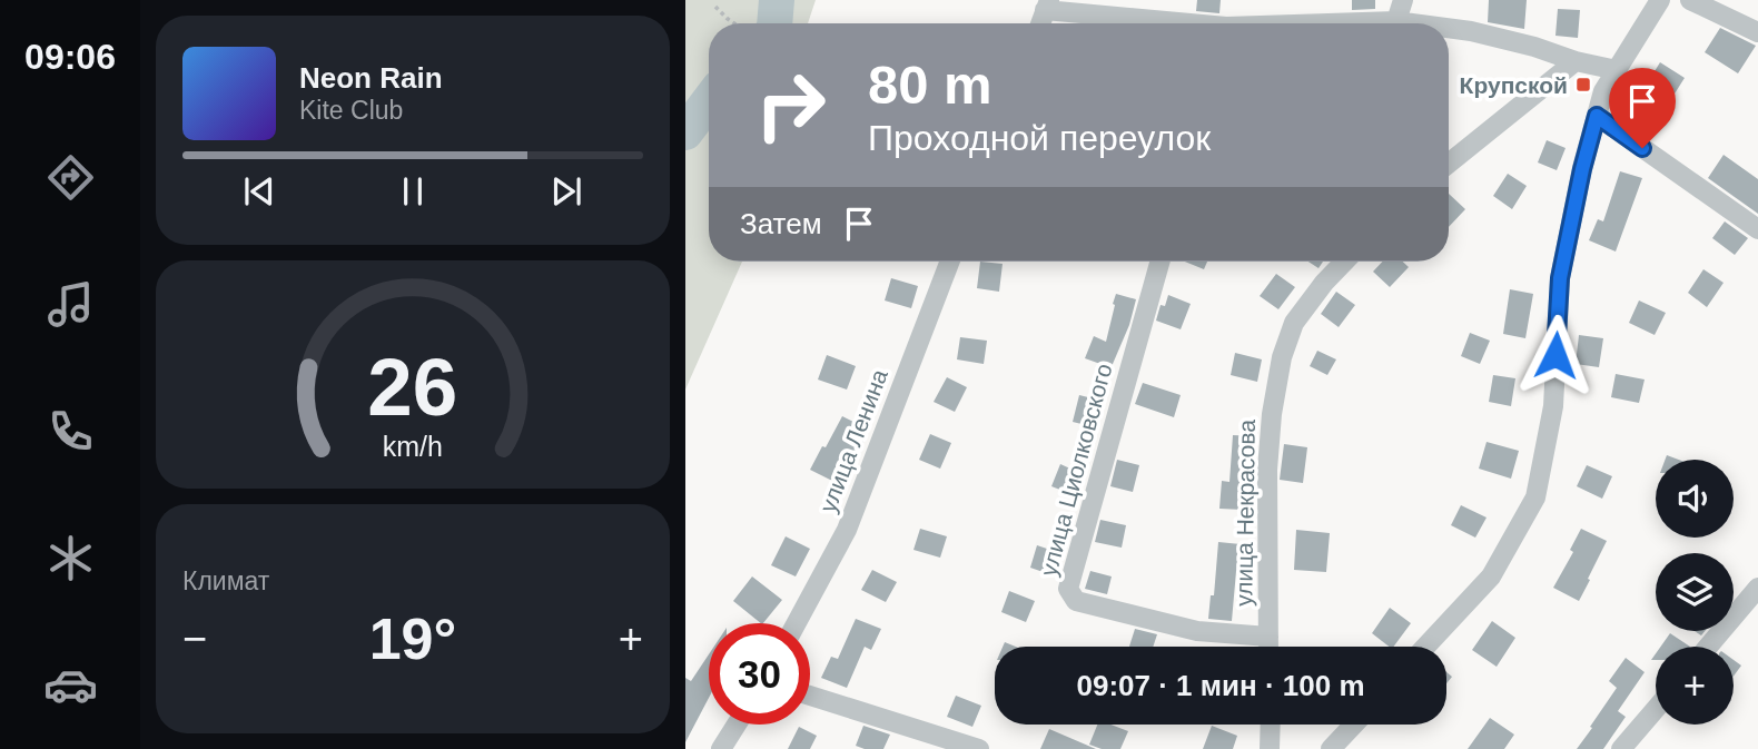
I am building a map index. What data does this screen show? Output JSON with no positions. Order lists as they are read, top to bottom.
{
  "streets": {
    "street": ["улица Ленина", "улица Циолковского", "улица Некрасова"]
  },
  "crossings": [
    ["улица Циолковского", "улица Некрасова"]
  ],
  "places": {
    "transit": ["Крупской"]
  },
  "page": {
    "tabs": "09:06",
    "turn": ["80 m", "Проходной переулок"],
    "song": ["Neon Rain", "Kite Club"],
    "then": "Затем",
    "map_buttons": "+",
    "tile": "Климат",
    "heat": ["−", "19°", "+"],
    "limit": "30",
    "trip": "09:07 · 1 мин · 100 m",
    "gauge": ["26", "km/h"]
  }
}
